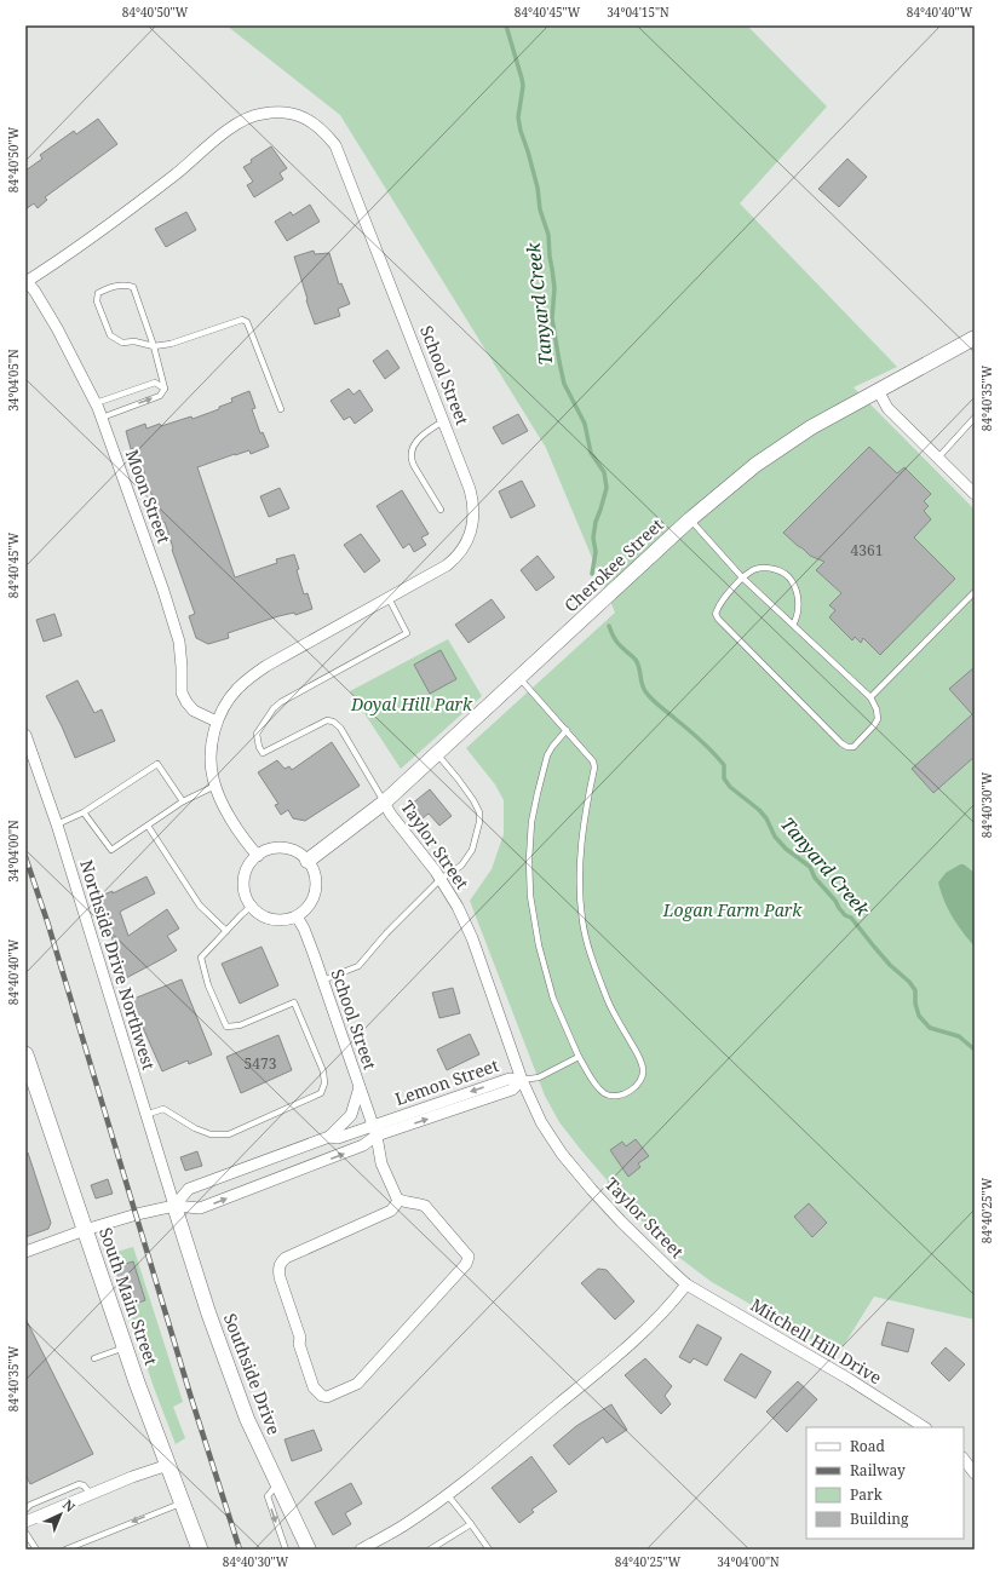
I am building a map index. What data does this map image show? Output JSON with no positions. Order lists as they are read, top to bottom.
{
  "streets": {
    "main road": ["South Main Street"],
    "street": [
      "School Street",
      "Moon Street",
      "Cherokee Street",
      "Taylor Street",
      "Northside Drive Northwest",
      "Lemon Street",
      "Mitchell Hill Drive",
      "Southside Drive"
    ]
  },
  "crossings": [
    ["School Street", "Moon Street"],
    ["School Street", "Cherokee Street"],
    ["School Street", "Lemon Street"],
    ["Cherokee Street", "Taylor Street"],
    ["Taylor Street", "Lemon Street"],
    ["Taylor Street", "Mitchell Hill Drive"],
    ["Northside Drive Northwest", "Lemon Street"],
    ["Northside Drive Northwest", "Southside Drive"],
    ["Lemon Street", "South Main Street"],
    ["Lemon Street", "Southside Drive"]
  ],
  "water": ["Tanyard Creek"],
  "parks": ["Doyal Hill Park", "Logan Farm Park"],
  "house_numbers": ["4361", "5473"],
  "legend": [
    "Road",
    "Railway",
    "Park",
    "Building"
  ],
  "north": "top right",
  "coordinates": [
    "84°40'50\"W",
    "84°40'45\"W",
    "34°04'15\"N",
    "84°40'40\"W",
    "34°04'05\"N",
    "84°40'35\"W",
    "84°40'30\"W",
    "34°04'00\"N",
    "84°40'25\"W"
  ]
}
